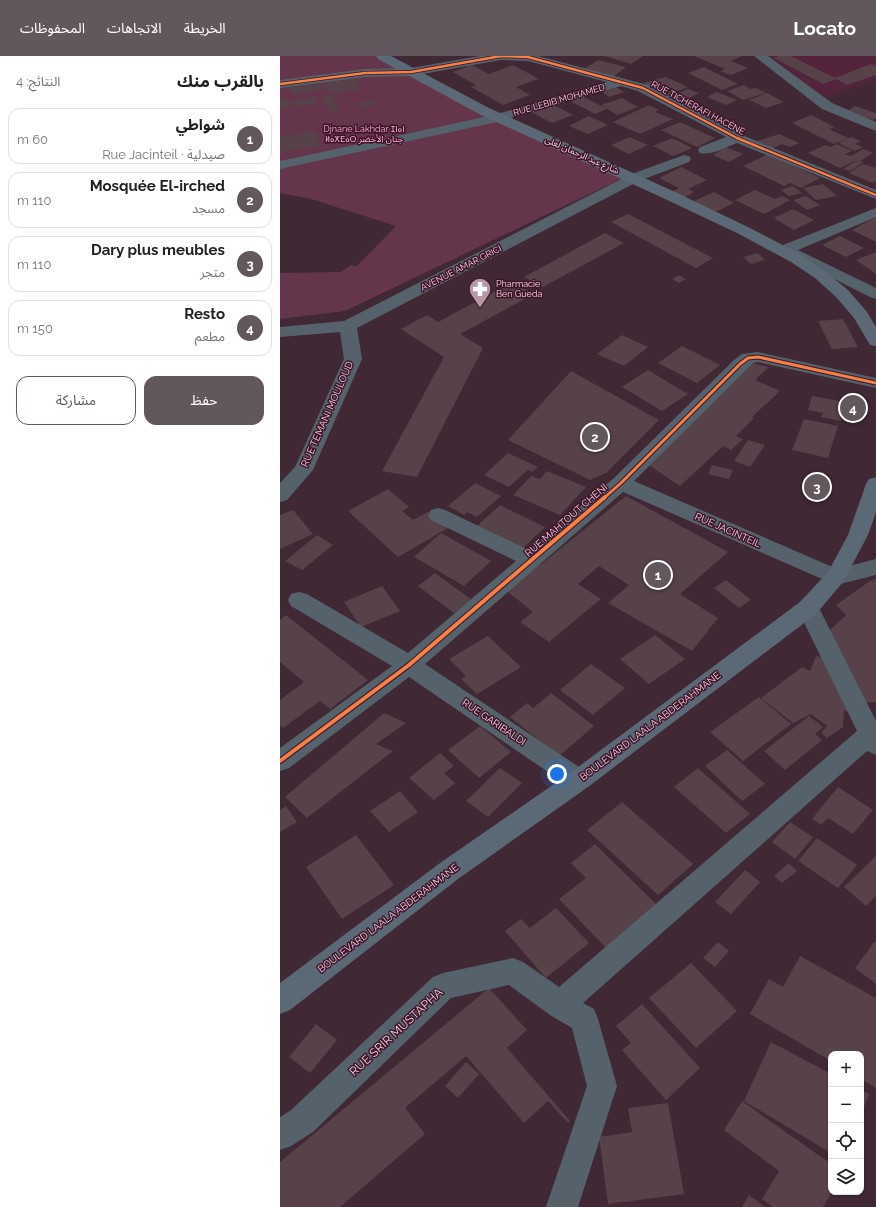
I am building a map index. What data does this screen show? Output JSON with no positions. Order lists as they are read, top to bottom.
{
  "streets": {
    "main road": ["شارع عبد الرحمان لعلى", "BOULEVARD LAALA ABDERAHMANE"],
    "street": [
      "RUE LEBIB MOHAMED",
      "RUE TICHERAFI HACÈNE",
      "AVENUE AMAR GRICI",
      "RUE TEMANI MOULOUD",
      "RUE MAHTOUT CHENI",
      "RUE JACINTEIL",
      "RUE GARIBALDI",
      "RUE SRIR MUSTAPHA"
    ]
  },
  "crossings": [
    ["RUE LEBIB MOHAMED", "RUE TICHERAFI HACÈNE"],
    ["RUE LEBIB MOHAMED", "شارع عبد الرحمان لعلى"],
    ["RUE TICHERAFI HACÈNE", "شارع عبد الرحمان لعلى"],
    ["شارع عبد الرحمان لعلى", "AVENUE AMAR GRICI"],
    ["AVENUE AMAR GRICI", "RUE TEMANI MOULOUD"],
    ["RUE MAHTOUT CHENI", "RUE JACINTEIL"],
    ["RUE MAHTOUT CHENI", "RUE GARIBALDI"],
    ["RUE JACINTEIL", "BOULEVARD LAALA ABDERAHMANE"],
    ["RUE GARIBALDI", "BOULEVARD LAALA ABDERAHMANE"]
  ],
  "parks": ["Djnane Lakhdar ⵊⵏⴰⵏ ⵍⴰⵅⴹⴰⵔ جنان الأخضر"],
  "places": {
    "pharmacy": ["Pharmacie Ben Gueda"]
  },
  "page": {
    "header": "Locato",
    "nav": ["الخريطة", "الاتجاهات", "المحفوظات"],
    "heading": ["بالقرب منك", "النتائج: 4"],
    "list": [
      {
        "mark": "1",
        "name": "شواطي",
        "note": "صيدلية · Rue Jacinteil",
        "value": "60 m"
      },
      {
        "mark": "2",
        "name": "Mosquée El-irched",
        "note": "مسجد",
        "value": "110 m"
      },
      {
        "mark": "3",
        "name": "Dary plus meubles",
        "note": "متجر",
        "value": "110 m"
      },
      {
        "mark": "4",
        "name": "Resto",
        "note": "مطعم",
        "value": "150 m"
      }
    ],
    "buttons": ["حفظ", "مشاركة"],
    "pins": [
      "4",
      "2",
      "3",
      "1"
    ],
    "map_buttons": ["+", "−"]
  }
}
